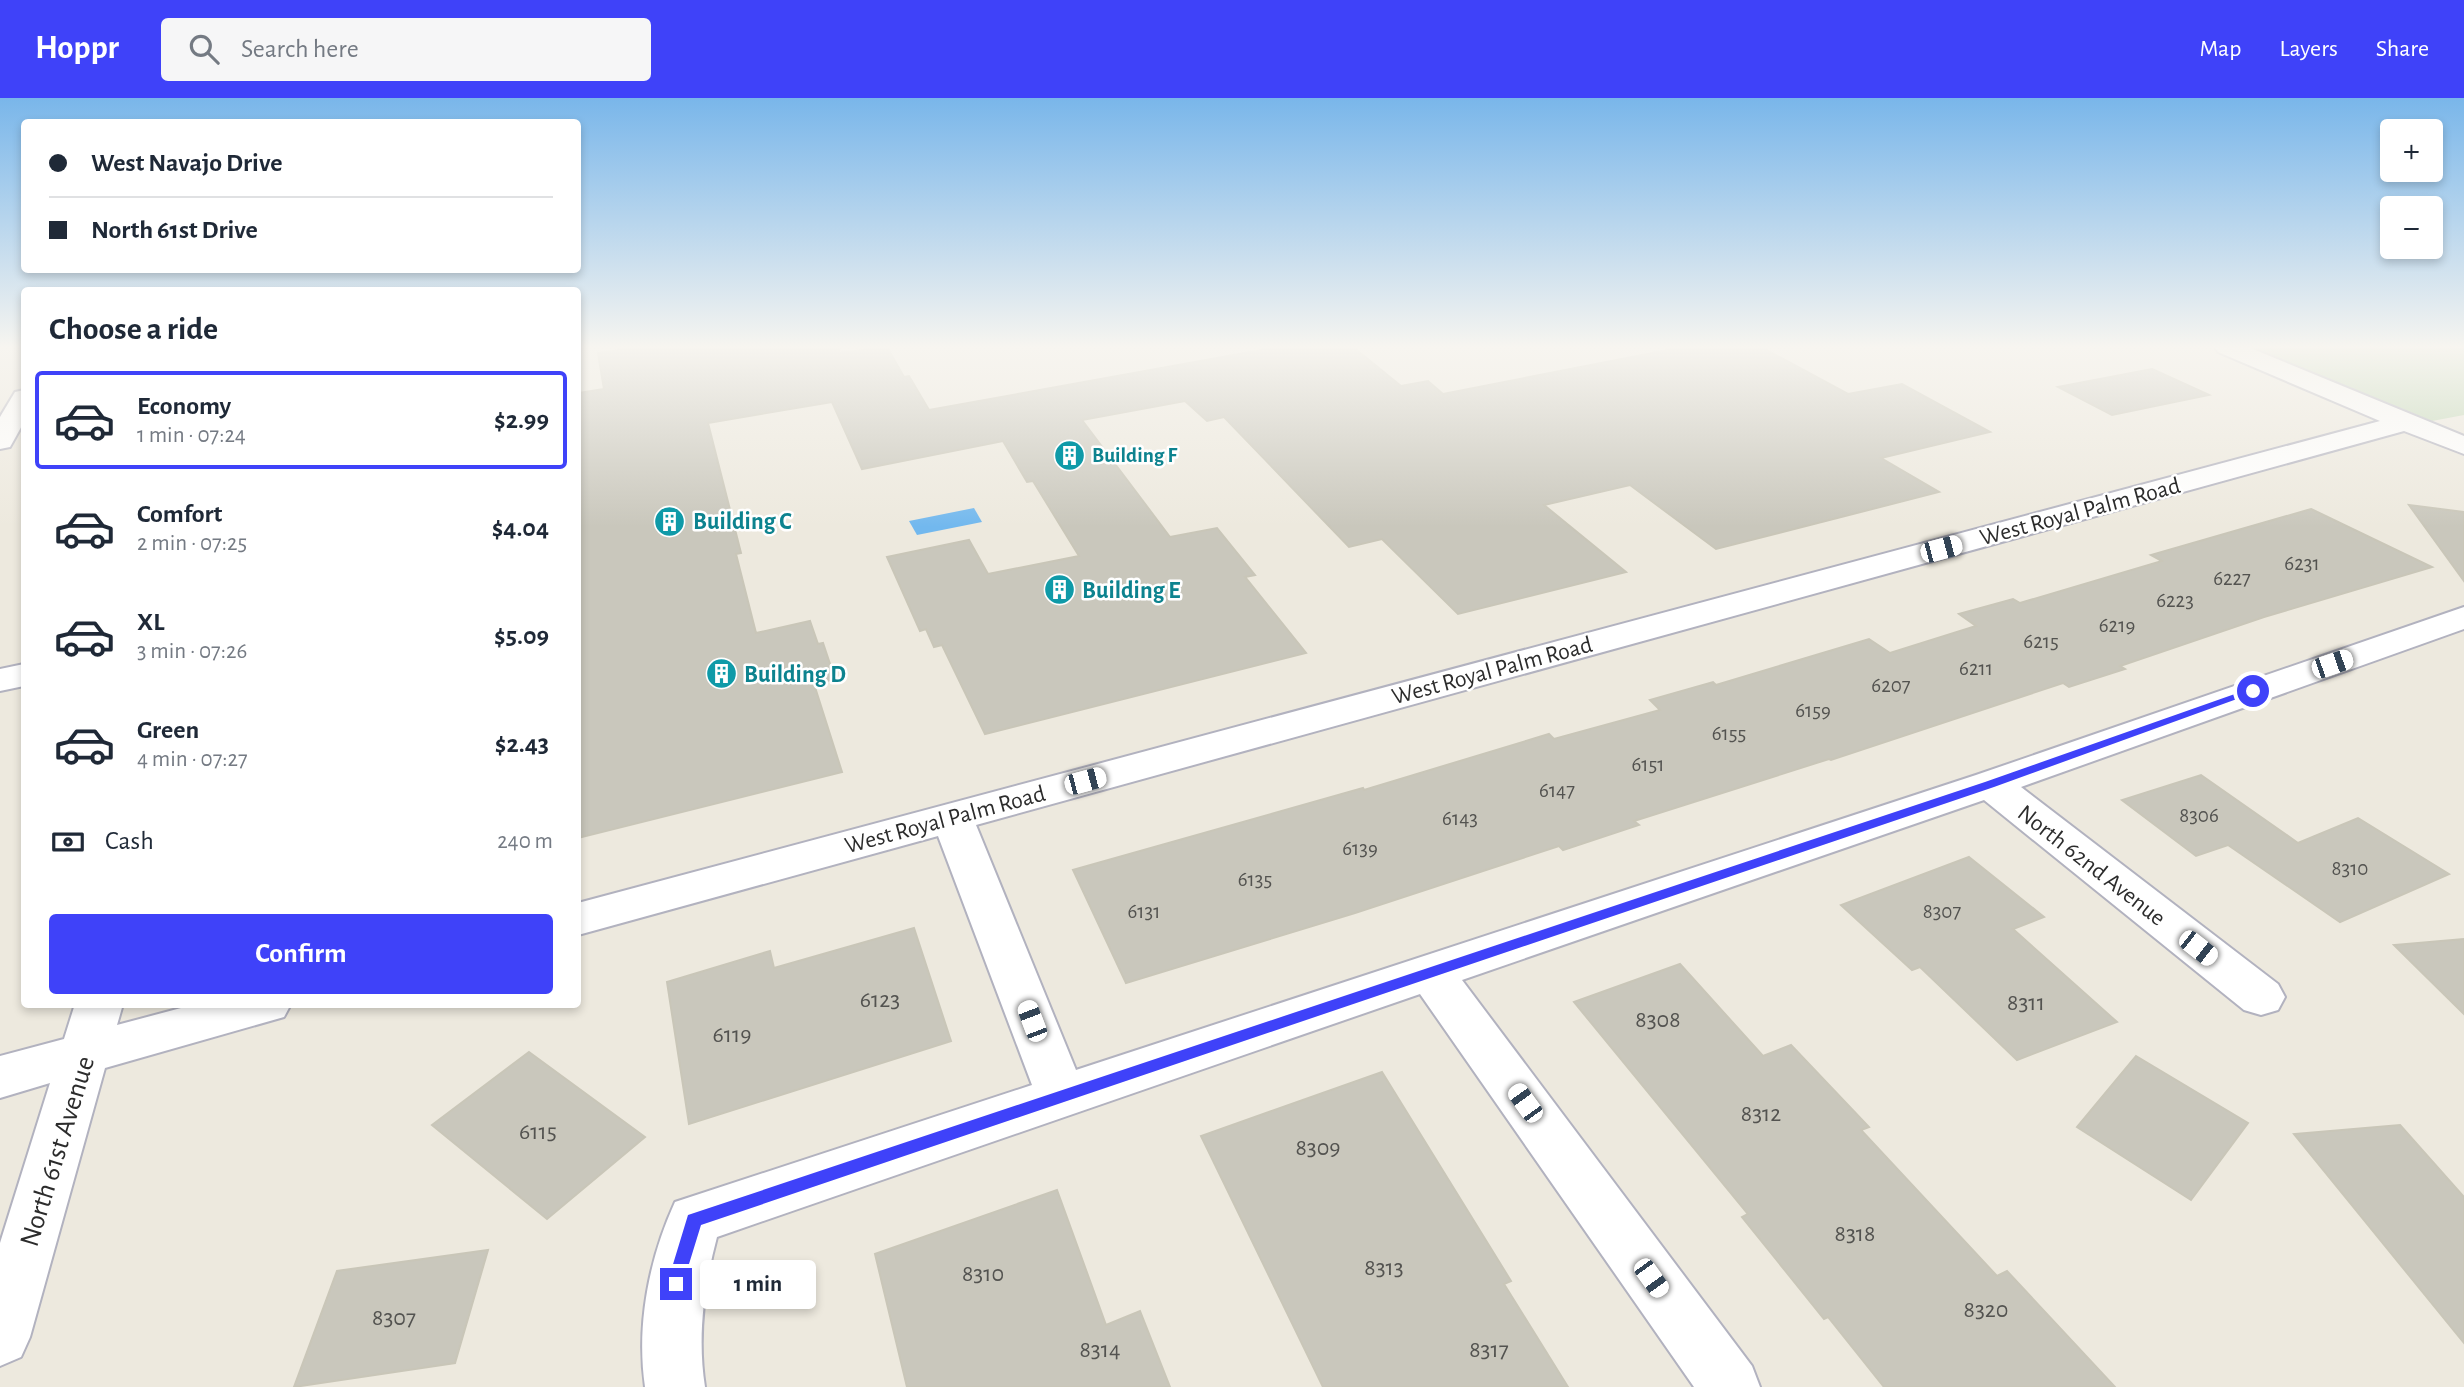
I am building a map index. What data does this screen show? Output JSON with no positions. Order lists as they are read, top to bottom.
{
  "streets": {
    "street": ["West Royal Palm Road", "North 62nd Avenue", "North 61st Avenue"]
  },
  "places": {
    "building": [
      "Building F",
      "Building C",
      "Building E",
      "Building D"
    ]
  },
  "house_numbers": [
    "6231",
    "6227",
    "6223",
    "6219",
    "6215",
    "6211",
    "6207",
    "6159",
    "6155",
    "6151",
    "6147",
    "8306",
    "6143",
    "6139",
    "8310",
    "6135",
    "6131",
    "8307",
    "6123",
    "8311",
    "8308",
    "6119",
    "8312",
    "6115",
    "8309",
    "8318",
    "8313",
    "8310",
    "8320",
    "8307",
    "8314",
    "8317"
  ],
  "page": {
    "header": "Hoppr",
    "search": "Search here",
    "nav": ["Map", "Layers", "Share"],
    "map_buttons": ["+", "−"],
    "banner": ["West Navajo Drive", "North 61st Drive"],
    "heading": "Choose a ride",
    "list": [
      {
        "name": "Economy",
        "note": "1 min · 07:24",
        "value": "$2.99"
      },
      {
        "name": "Comfort",
        "note": "2 min · 07:25",
        "value": "$4.04"
      },
      {
        "name": "XL",
        "note": "3 min · 07:26",
        "value": "$5.09"
      },
      {
        "name": "Green",
        "note": "4 min · 07:27",
        "value": "$2.43"
      }
    ],
    "pay": ["Cash", "240 m"],
    "buttons": "Confirm",
    "bubble": "1 min"
  }
}
